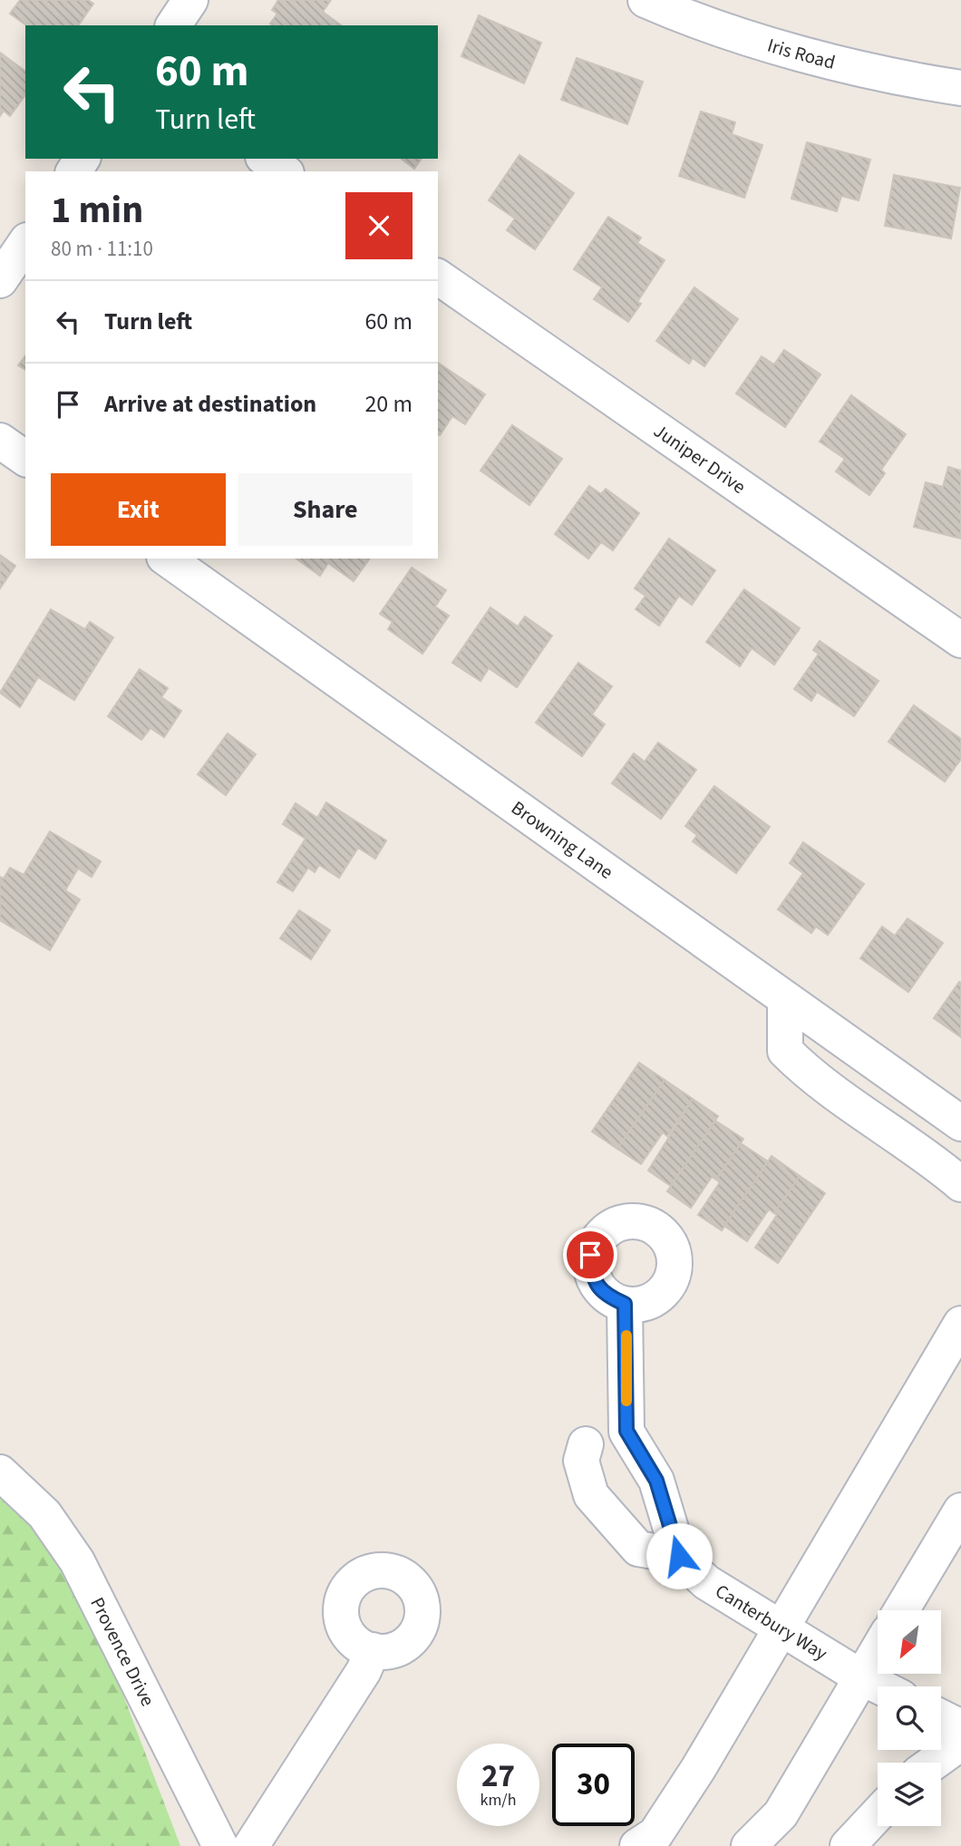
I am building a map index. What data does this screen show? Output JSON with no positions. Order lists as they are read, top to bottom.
{
  "streets": {
    "street": [
      "Iris Road",
      "Juniper Drive",
      "Browning Lane",
      "Canterbury Way",
      "Provence Drive"
    ]
  },
  "north": "bottom left",
  "page": {
    "turn": ["60 m", "Turn left"],
    "heading": ["1 min", "80 m · 11:10"],
    "list": [
      {
        "name": "Turn left",
        "value": "60 m"
      },
      {
        "name": "Arrive at destination",
        "value": "20 m"
      }
    ],
    "buttons": ["Exit", "Share"],
    "speed": "27 km/h",
    "limit": "30"
  }
}
